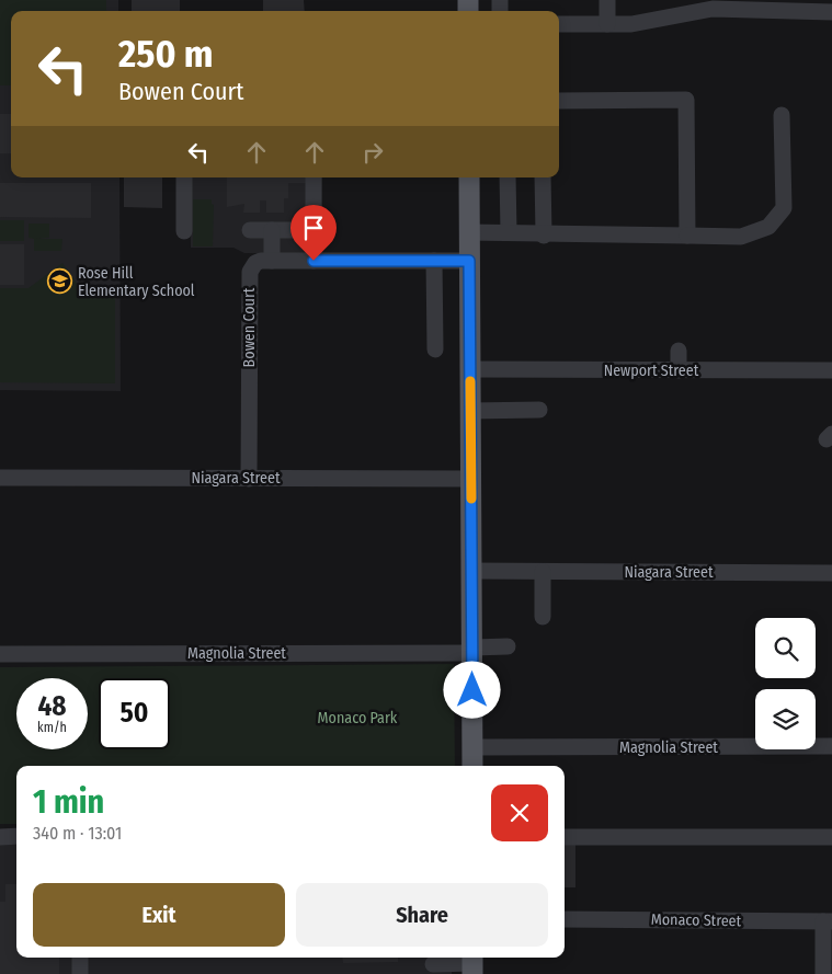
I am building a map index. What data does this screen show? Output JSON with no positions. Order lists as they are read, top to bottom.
{
  "streets": {
    "street": [
      "Bowen Court",
      "Newport Street",
      "Niagara Street",
      "Magnolia Street",
      "Monaco Street"
    ]
  },
  "crossings": [
    ["Bowen Court", "Niagara Street"]
  ],
  "parks": ["Monaco Park"],
  "places": {
    "school or university": ["Rose Hill Elementary School"]
  },
  "page": {
    "turn": ["250 m", "Bowen Court"],
    "speed": "48 km/h",
    "limit": "50",
    "heading": ["1 min", "340 m · 13:01"],
    "buttons": ["Exit", "Share"]
  }
}
